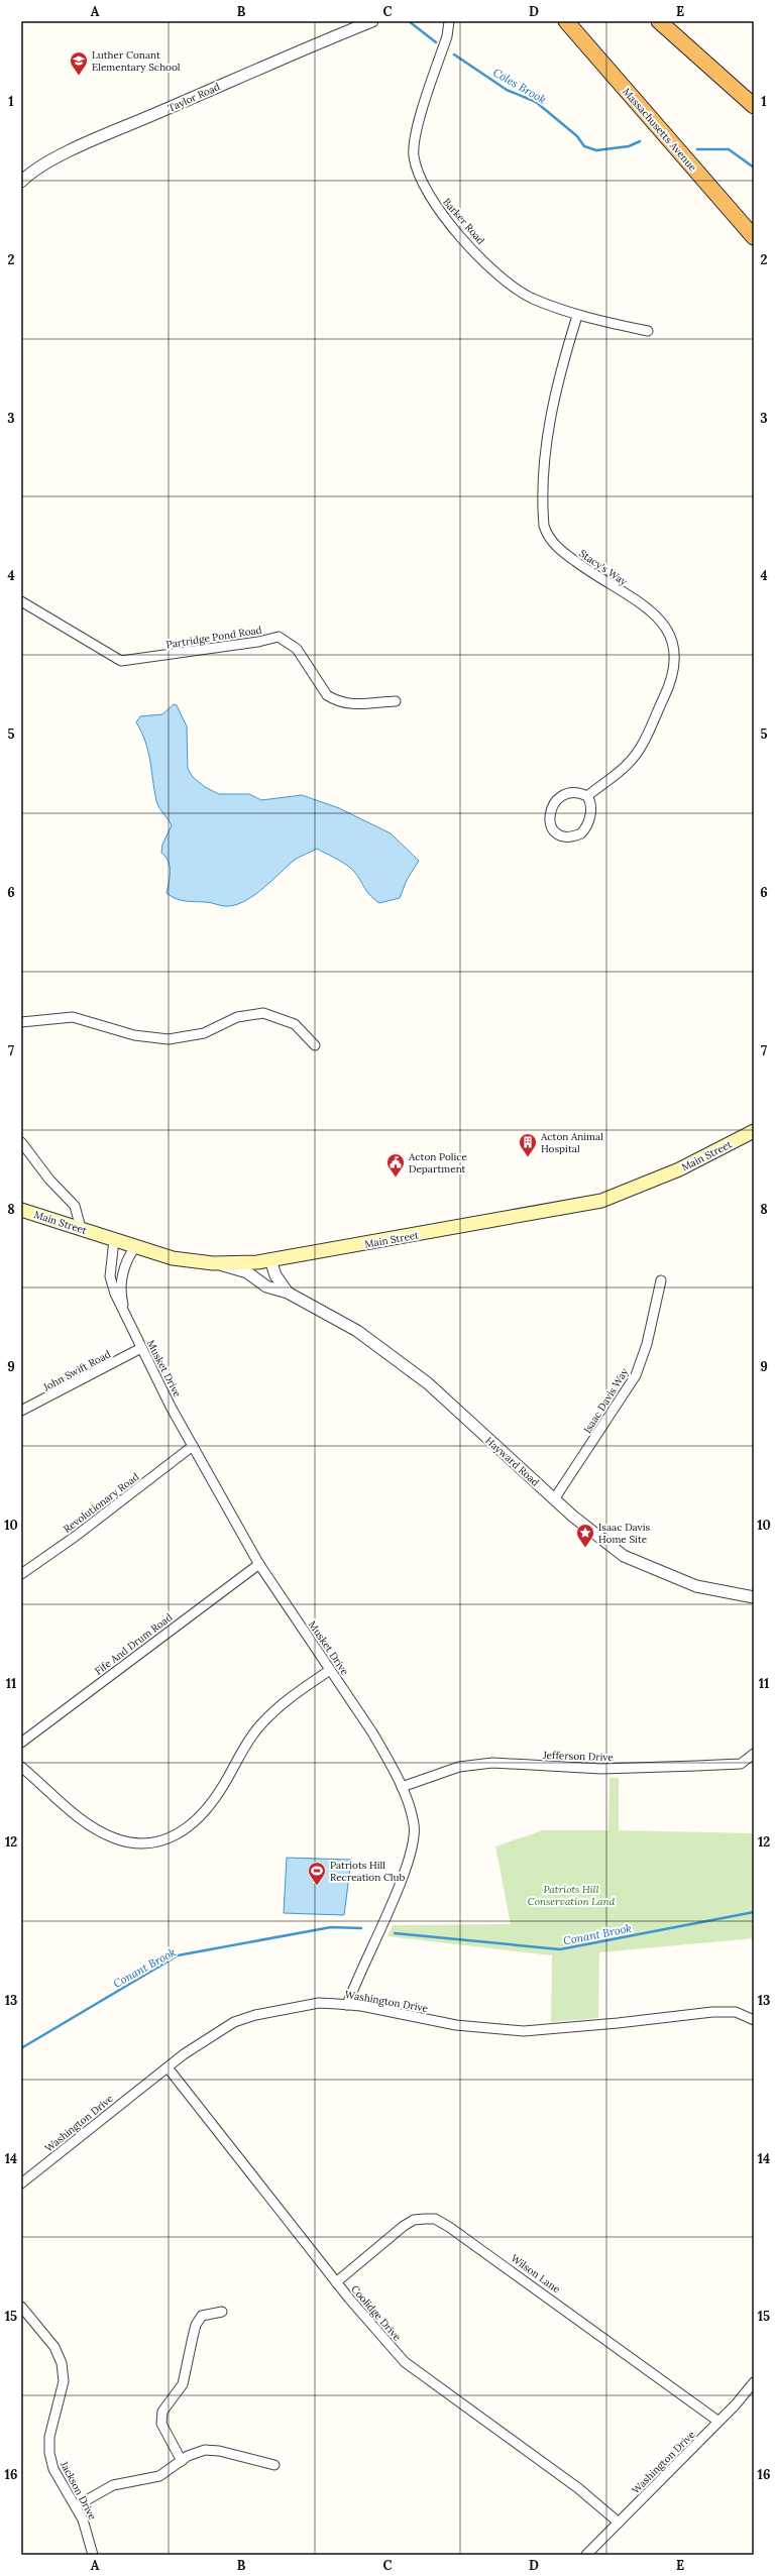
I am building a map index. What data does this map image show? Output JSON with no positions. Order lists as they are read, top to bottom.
{
  "streets": {
    "highway": ["Massachusetts Avenue"],
    "main road": ["Main Street"],
    "street": [
      "Taylor Road",
      "Barker Road",
      "Stacy's Way",
      "Partridge Pond Road",
      "Musket Drive",
      "John Swift Road",
      "Isaac Davis Way",
      "Hayward Road",
      "Revolutionary Road",
      "Fife And Drum Road",
      "Jefferson Drive",
      "Washington Drive",
      "Wilson Lane",
      "Coolidge Drive",
      "Jackson Drive"
    ]
  },
  "crossings": [
    ["Barker Road", "Stacy's Way"],
    ["Main Street", "Musket Drive"],
    ["Main Street", "Hayward Road"],
    ["Musket Drive", "John Swift Road"],
    ["Musket Drive", "Revolutionary Road"],
    ["Musket Drive", "Fife And Drum Road"],
    ["Musket Drive", "Jefferson Drive"],
    ["Musket Drive", "Washington Drive"],
    ["Isaac Davis Way", "Hayward Road"],
    ["Washington Drive", "Wilson Lane"],
    ["Washington Drive", "Coolidge Drive"],
    ["Wilson Lane", "Coolidge Drive"]
  ],
  "water": ["Coles Brook", "Conant Brook"],
  "parks": ["Patriots Hill Conservation Land"],
  "places": {
    "school or university": ["Luther Conant Elementary School"],
    "building": ["Acton Animal Hospital"],
    "public building": ["Acton Police Department"],
    "place": ["Isaac Davis Home Site"],
    "sports": ["Patriots Hill Recreation Club"]
  },
  "grid": {
    "columns": [
      "A",
      "B",
      "C",
      "D",
      "E"
    ],
    "rows": [
      "1",
      "2",
      "3",
      "4",
      "5",
      "6",
      "7",
      "8",
      "9",
      "10",
      "11",
      "12",
      "13",
      "14",
      "15",
      "16"
    ]
  }
}
